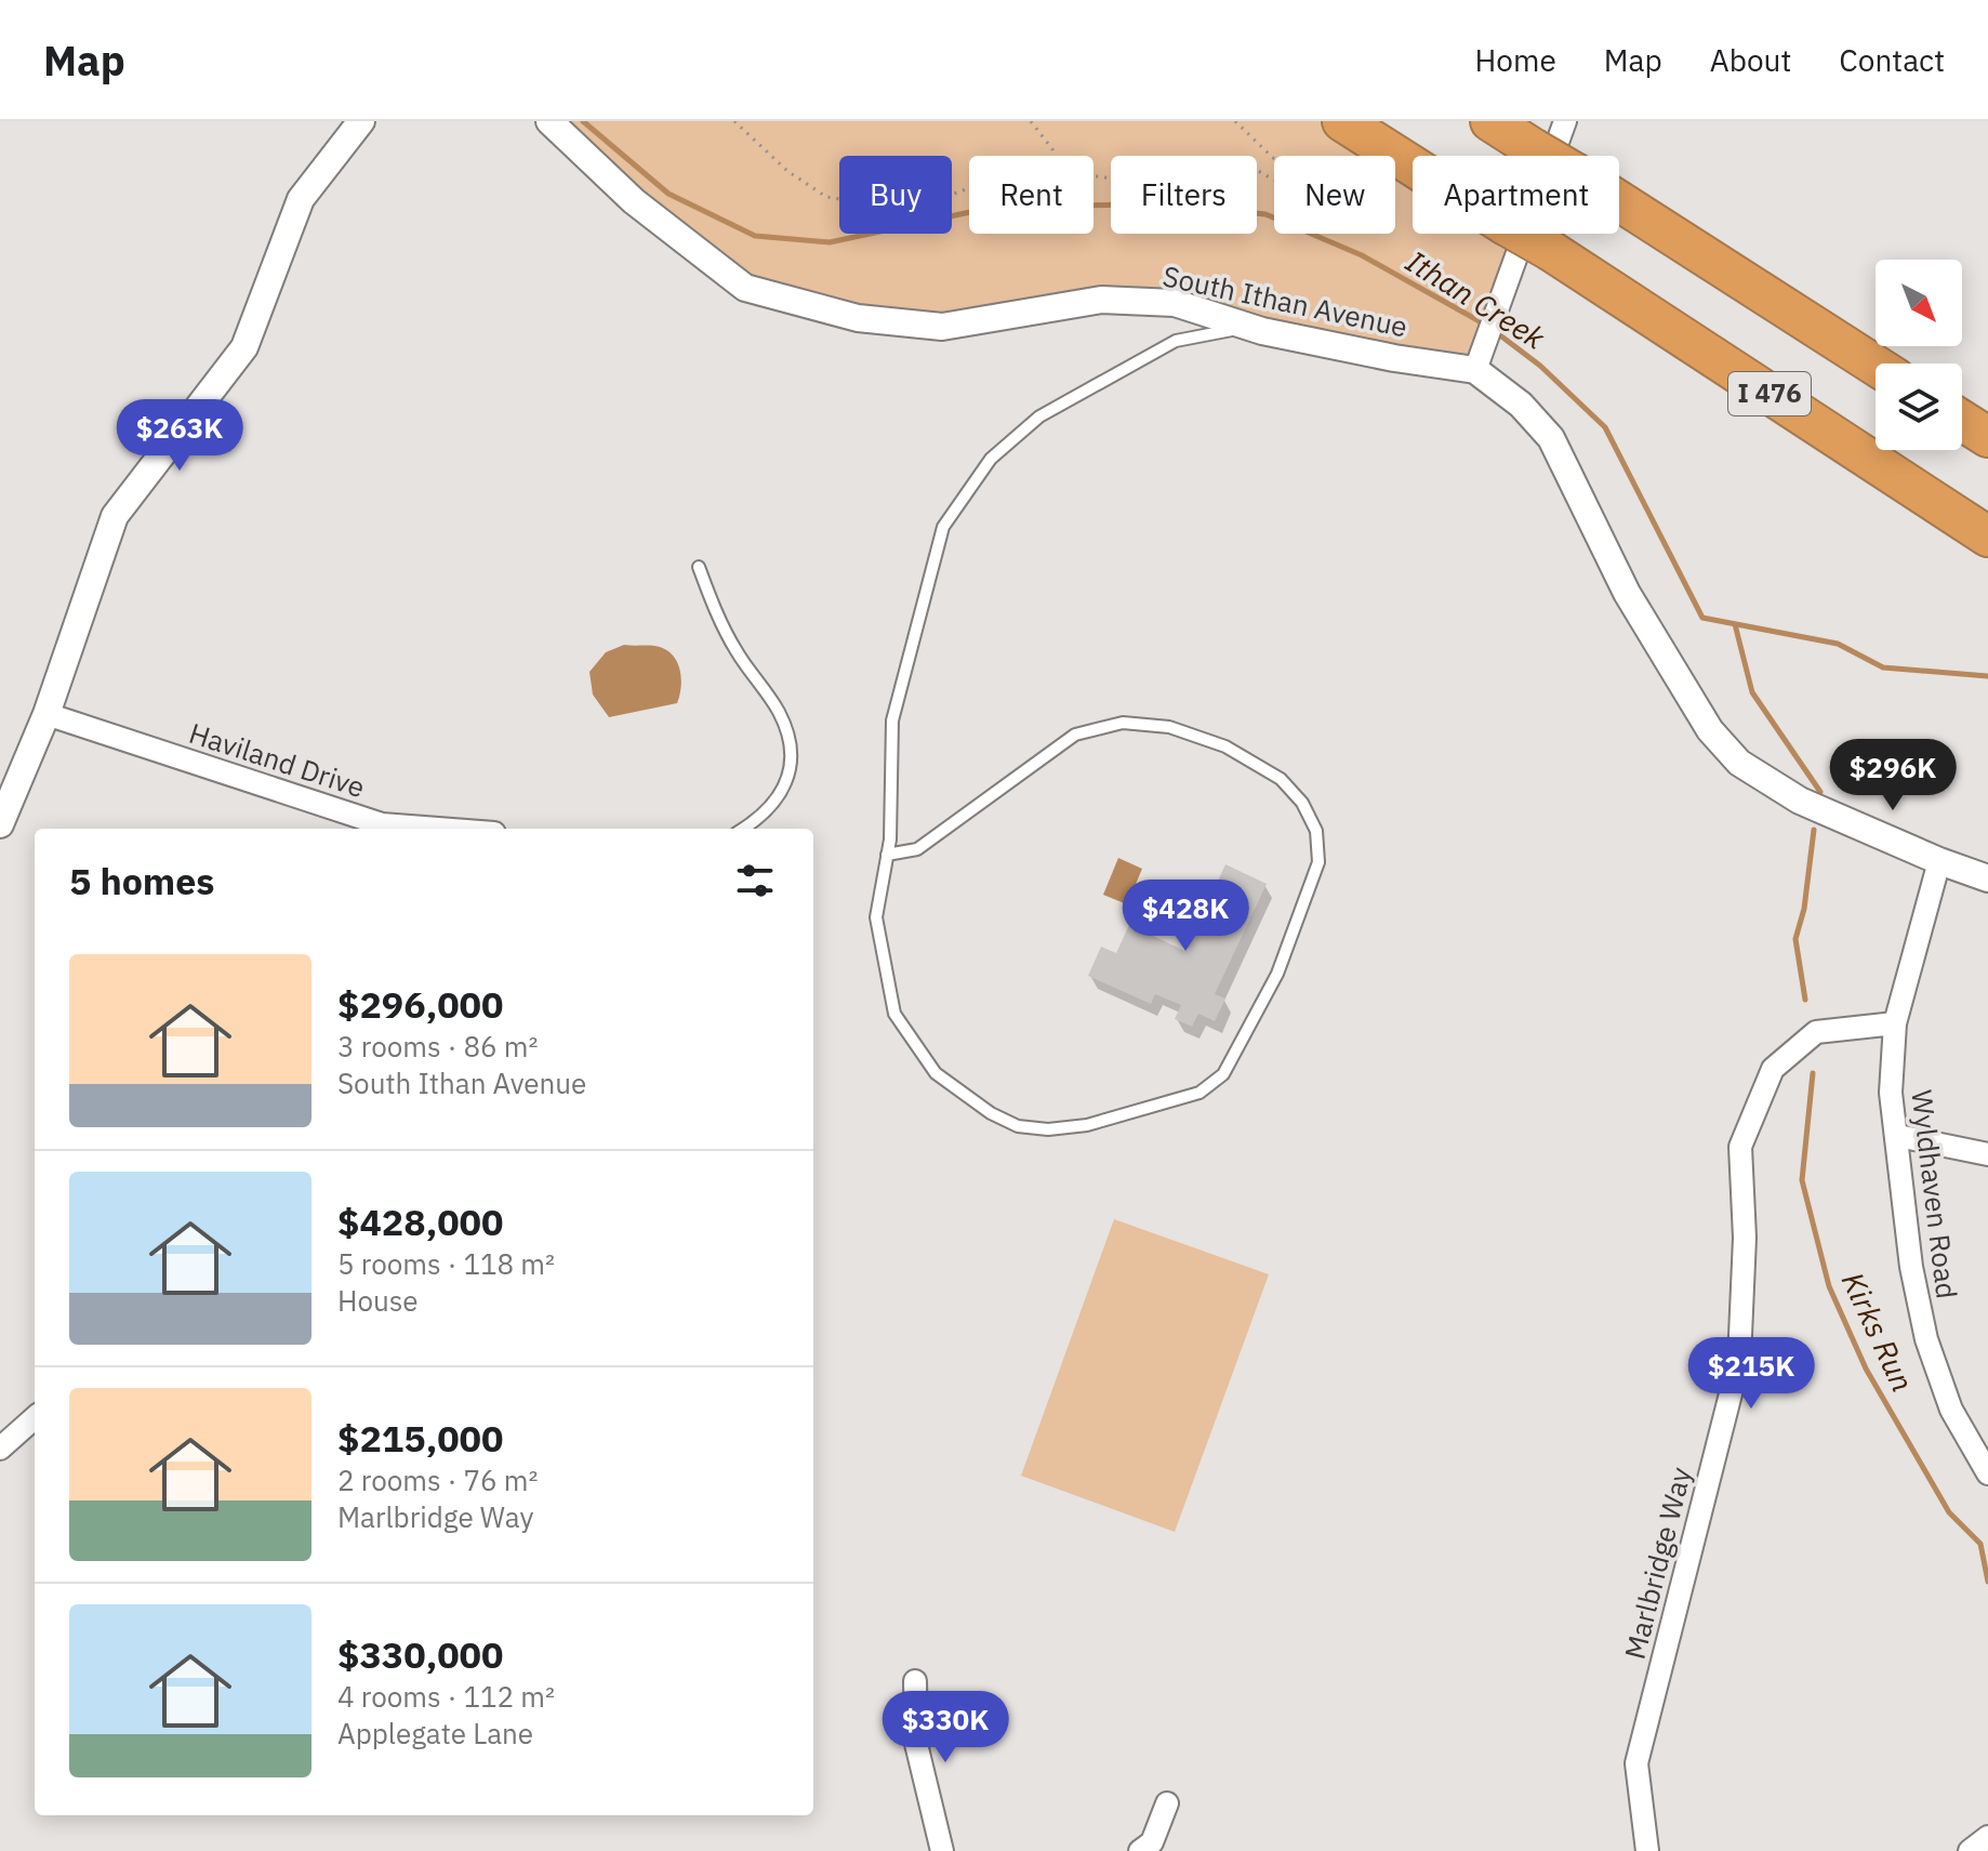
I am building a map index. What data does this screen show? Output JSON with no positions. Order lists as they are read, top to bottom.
{
  "streets": {
    "highway": ["I 476"],
    "street": [
      "South Ithan Avenue",
      "Haviland Drive",
      "Wyldhaven Road",
      "Marlbridge Way"
    ]
  },
  "crossings": [
    ["South Ithan Avenue", "Wyldhaven Road"],
    ["Wyldhaven Road", "Marlbridge Way"]
  ],
  "water": ["Ithan Creek", "Kirks Run"],
  "north": "bottom right",
  "page": {
    "header": "Map",
    "nav": [
      "Home",
      "Map",
      "About",
      "Contact"
    ],
    "chip": [
      "Buy",
      "Rent",
      "Filters",
      "New",
      "Apartment"
    ],
    "price": [
      "$263K",
      "$296K",
      "$428K",
      "$215K",
      "$330K"
    ],
    "heading": "5 homes",
    "list": [
      {
        "name": "$296,000",
        "note": "3 rooms · 86 m² · South Ithan Avenue"
      },
      {
        "name": "$428,000",
        "note": "5 rooms · 118 m² · House"
      },
      {
        "name": "$215,000",
        "note": "2 rooms · 76 m² · Marlbridge Way"
      },
      {
        "name": "$330,000",
        "note": "4 rooms · 112 m² · Applegate Lane"
      }
    ]
  }
}
